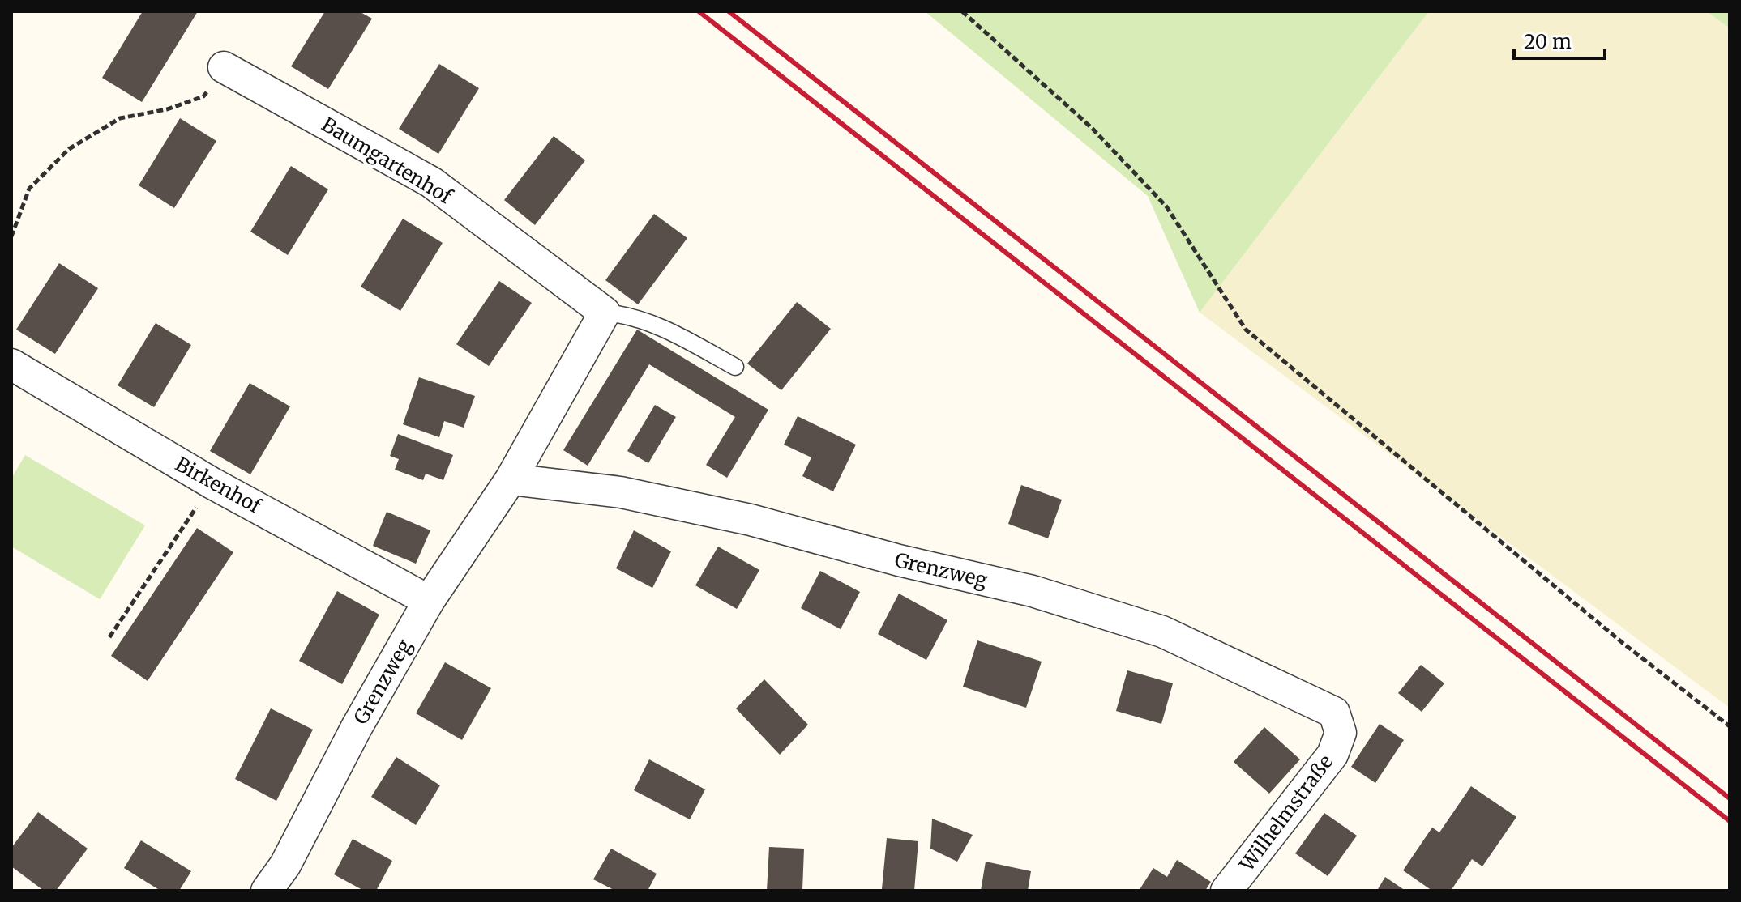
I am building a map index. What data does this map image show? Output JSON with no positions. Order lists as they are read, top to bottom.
{
  "streets": {
    "street": [
      "Baumgartenhof",
      "Birkenhof",
      "Grenzweg",
      "Wilhelmstraße"
    ]
  },
  "crossings": [
    ["Baumgartenhof", "Grenzweg"],
    ["Birkenhof", "Grenzweg"],
    ["Grenzweg", "Wilhelmstraße"]
  ],
  "scale_bar": "20 m"
}
